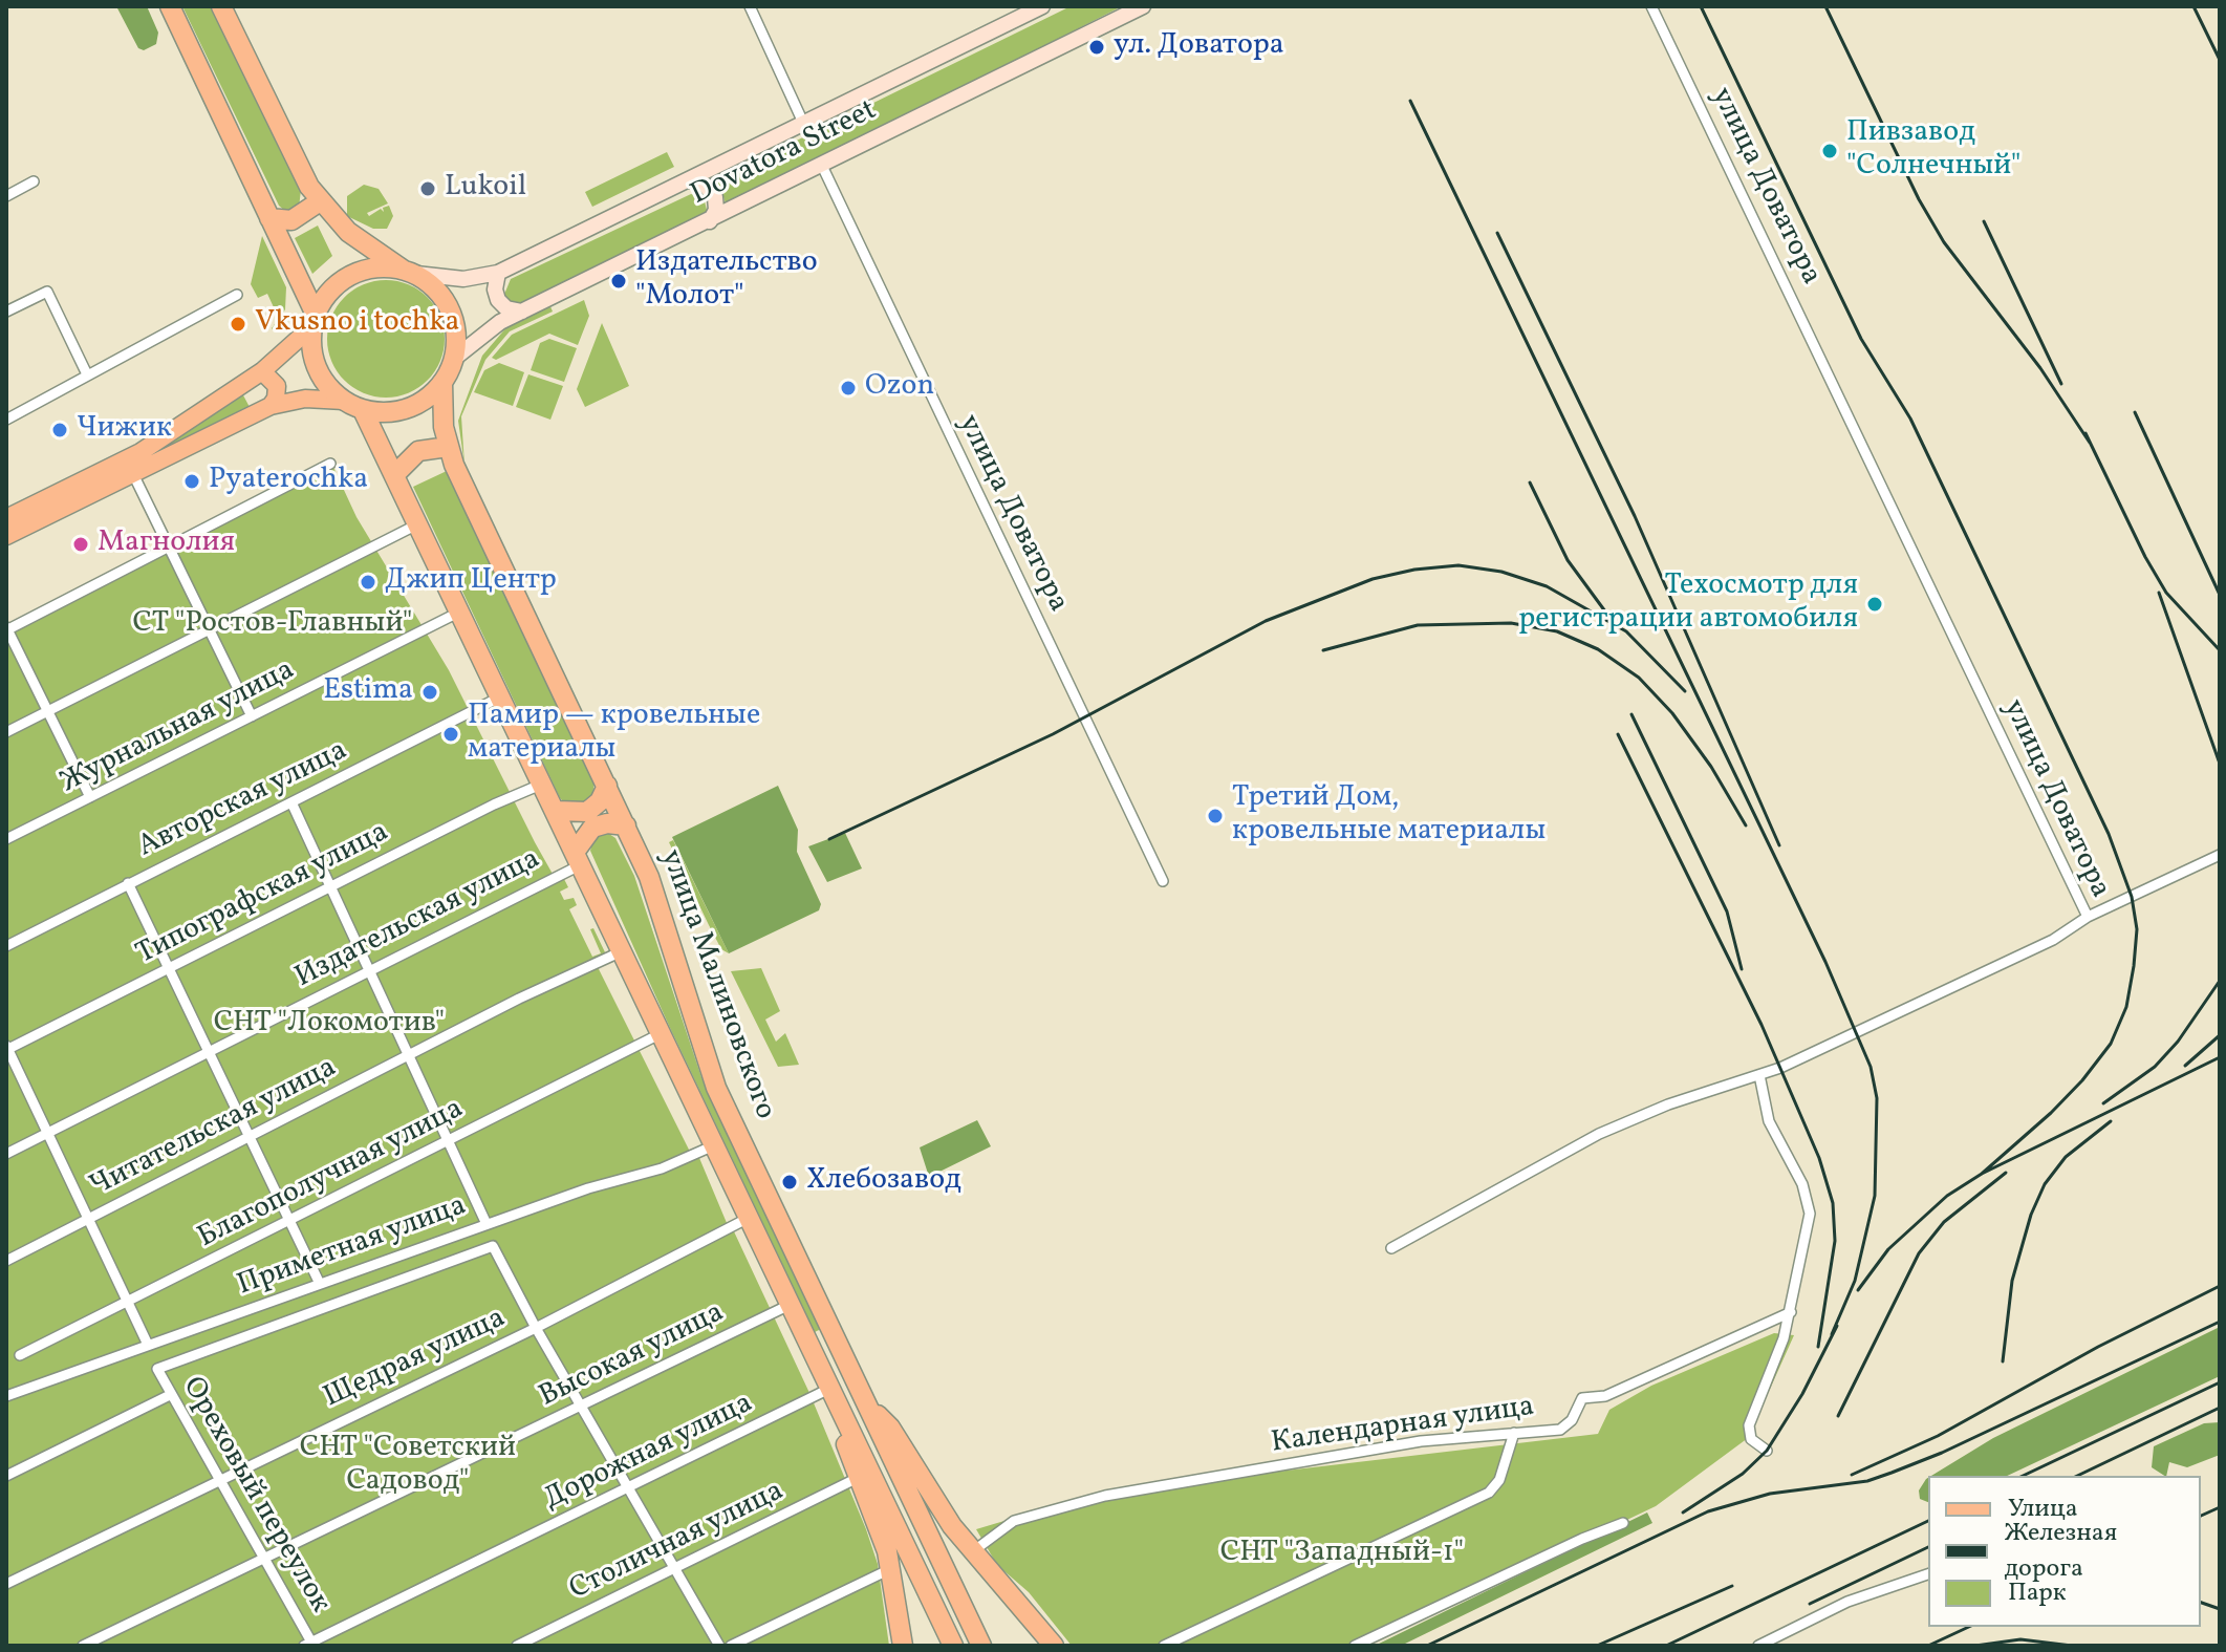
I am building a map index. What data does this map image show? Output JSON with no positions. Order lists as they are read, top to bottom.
{
  "streets": {
    "highway": ["улица Малиновского"],
    "street": [
      "Dovatora Street",
      "улица Доватора",
      "Журнальная улица",
      "Авторская улица",
      "Типографская улица",
      "Издательская улица",
      "Читательская улица",
      "Благополучная улица",
      "Приметная улица",
      "Высокая улица",
      "Щедрая улица",
      "Календарная улица",
      "Дорожная улица",
      "Ореховый переулок",
      "Столичная улица"
    ]
  },
  "crossings": [
    ["Dovatora Street", "улица Доватора"],
    ["Dovatora Street", "улица Малиновского"],
    ["Журнальная улица", "улица Малиновского"],
    ["Авторская улица", "улица Малиновского"],
    ["Типографская улица", "улица Малиновского"],
    ["Издательская улица", "улица Малиновского"],
    ["улица Малиновского", "Читательская улица"],
    ["улица Малиновского", "Благополучная улица"],
    ["улица Малиновского", "Приметная улица"],
    ["улица Малиновского", "Высокая улица"],
    ["улица Малиновского", "Щедрая улица"],
    ["улица Малиновского", "Дорожная улица"],
    ["Высокая улица", "Ореховый переулок"],
    ["Щедрая улица", "Ореховый переулок"],
    ["Дорожная улица", "Ореховый переулок"]
  ],
  "parks": [
    "СТ \"Ростов-Главный\"",
    "СНТ \"Локомотив\"",
    "СНТ \"Советский Садовод\"",
    "СНТ \"Западный-1\""
  ],
  "places": [
    "ул. Доватора",
    "Пивзавод \"Солнечный\"",
    "Lukoil",
    "Издательство \"Молот\"",
    "Vkusno i tochka",
    "Ozon",
    "Чижик",
    "Pyaterochka",
    "Магнолия",
    "Джип Центр",
    "Техосмотр для регистрации автомобиля",
    "Estima",
    "Памир — кровельные материалы",
    "Третий Дом, кровельные материалы",
    "Хлебозавод"
  ],
  "legend": ["Улица", "Железная дорога", "Парк"]
}
